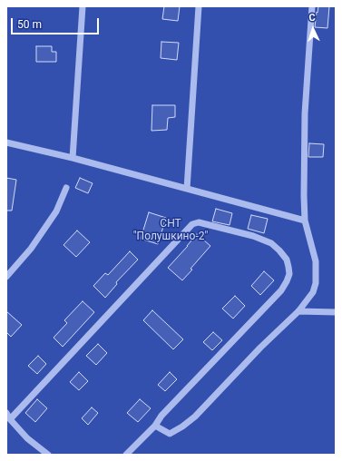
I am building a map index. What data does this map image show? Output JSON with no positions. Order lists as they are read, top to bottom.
{
  "parks": ["СНТ \"Полушкино-2\""],
  "scale_bar": "50 m",
  "north": "top"
}
